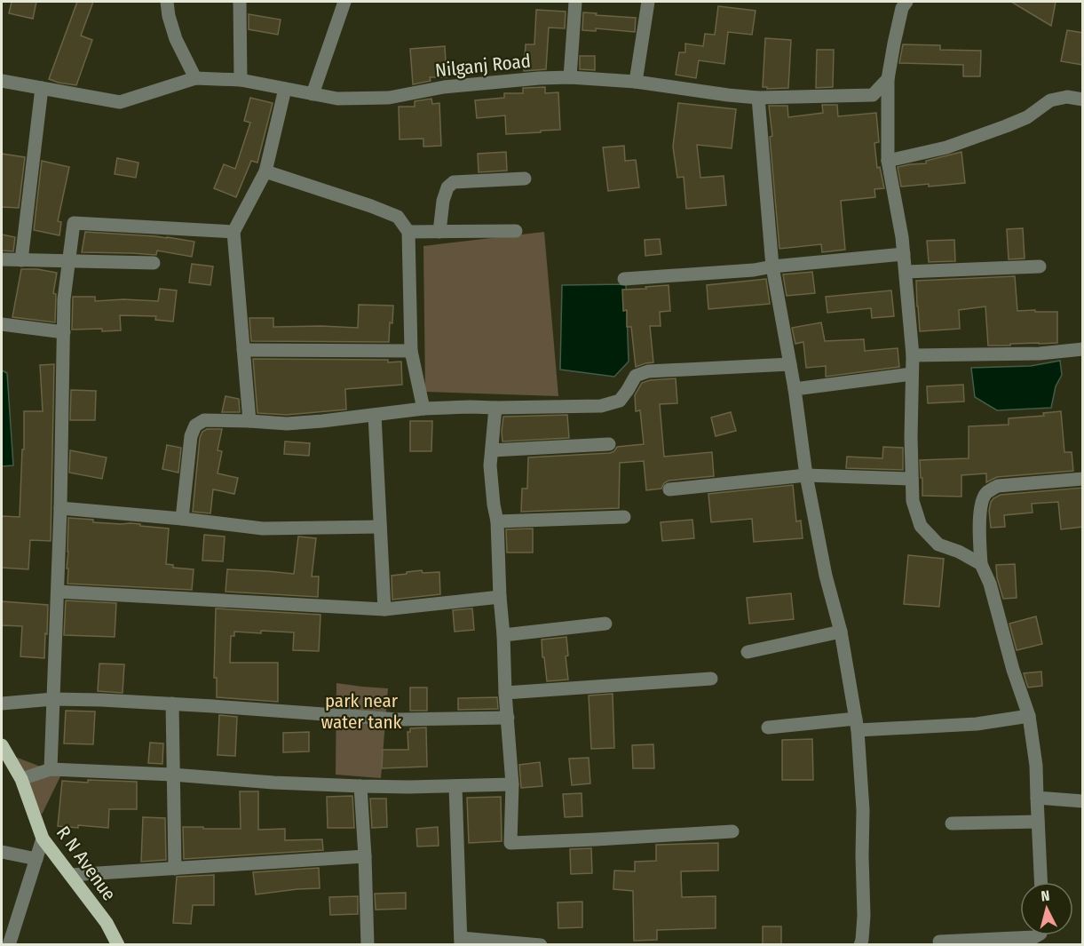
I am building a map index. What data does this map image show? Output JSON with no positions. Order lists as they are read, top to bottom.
{
  "streets": {
    "main road": ["R N Avenue"],
    "street": ["Nilganj Road"]
  },
  "parks": ["park near water tank"],
  "north": "top"
}
